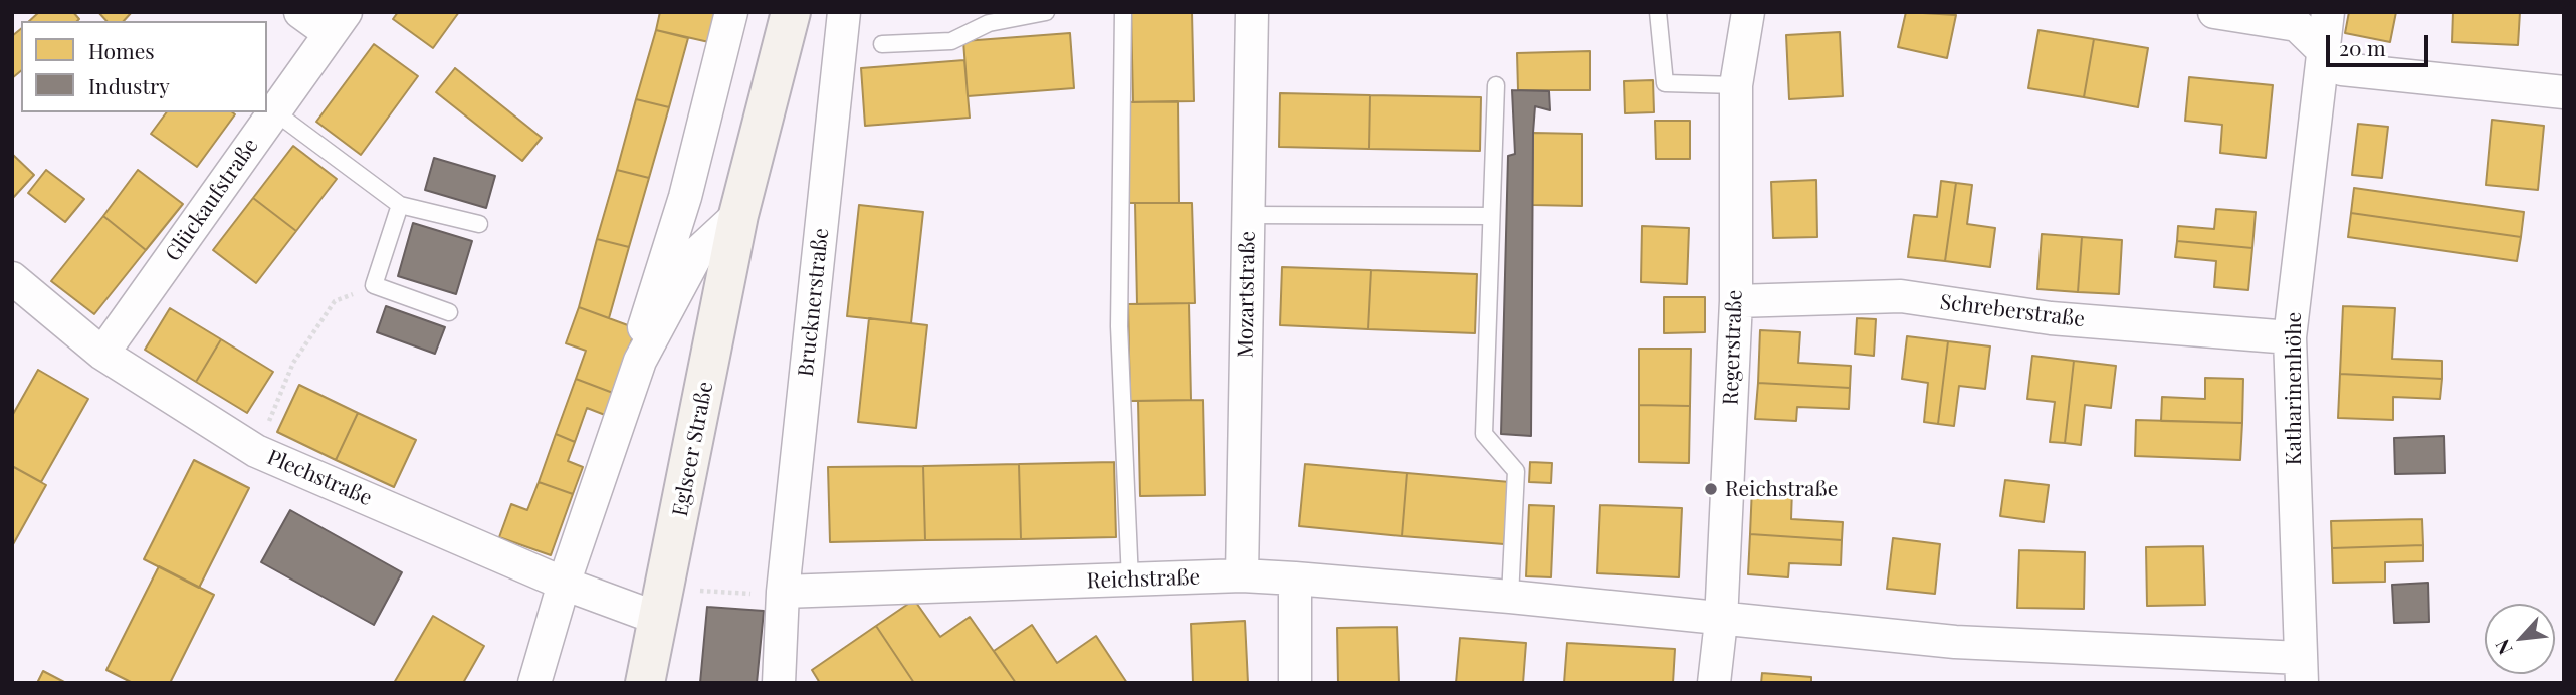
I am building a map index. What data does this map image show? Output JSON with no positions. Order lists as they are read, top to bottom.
{
  "streets": {
    "street": [
      "Glückaufstraße",
      "Mozartstraße",
      "Brucknerstraße",
      "Schreberstraße",
      "Regerstraße",
      "Katharinenhöhe",
      "Eglseer Straße",
      "Plechstraße",
      "Reichstraße"
    ]
  },
  "crossings": [
    ["Glückaufstraße", "Plechstraße"],
    ["Mozartstraße", "Reichstraße"],
    ["Brucknerstraße", "Reichstraße"],
    ["Schreberstraße", "Regerstraße"],
    ["Schreberstraße", "Katharinenhöhe"],
    ["Regerstraße", "Reichstraße"],
    ["Katharinenhöhe", "Reichstraße"],
    ["Eglseer Straße", "Plechstraße"]
  ],
  "places": ["Reichstraße"],
  "legend": ["Homes", "Industry"],
  "scale_bar": "20 m",
  "north": "bottom left"
}
